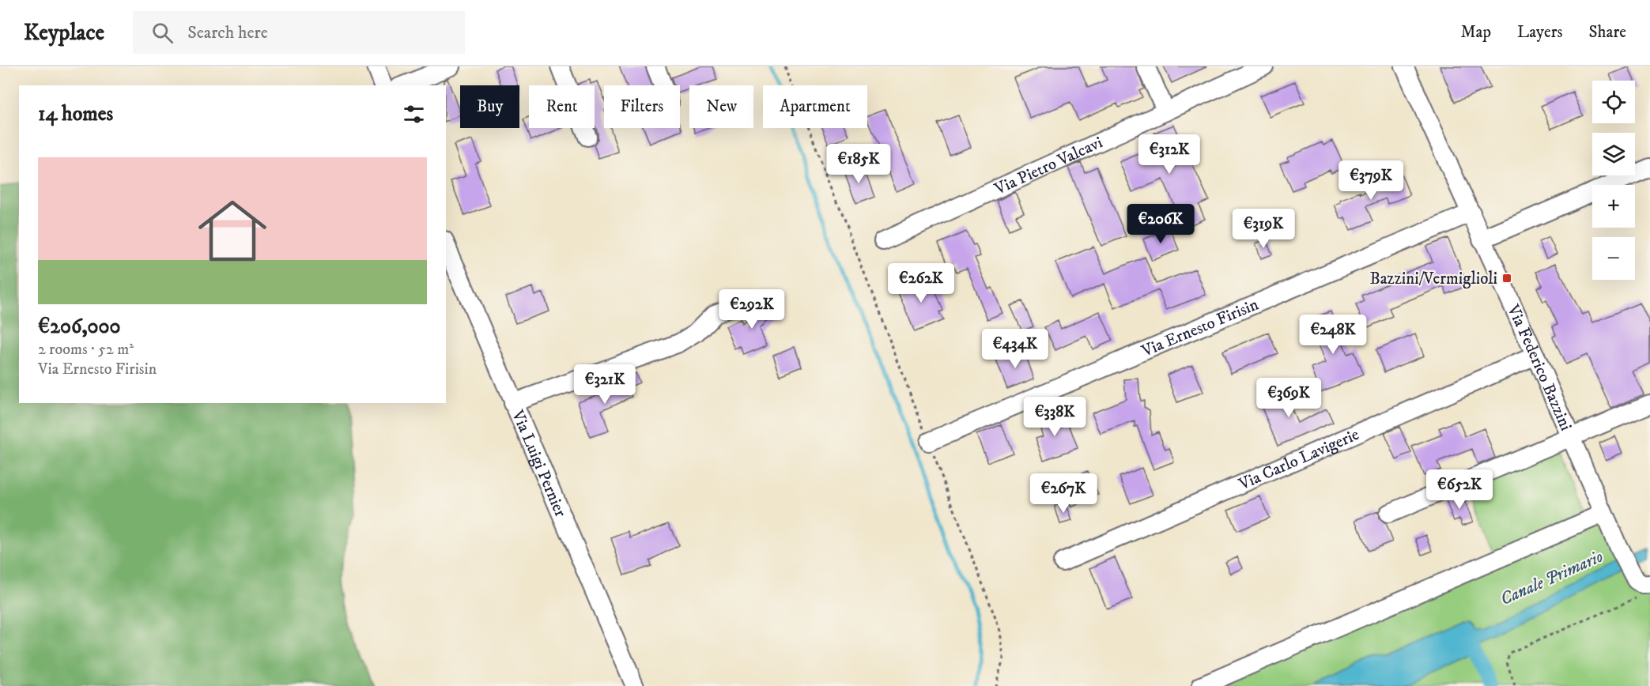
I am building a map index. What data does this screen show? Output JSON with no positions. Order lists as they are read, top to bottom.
{
  "streets": {
    "street": [
      "Via Pietro Valcavi",
      "Via Ernesto Firisin",
      "Via Federico Bazzini",
      "Via Carlo Lavigerie",
      "Via Luigi Pernier"
    ]
  },
  "crossings": [
    ["Via Ernesto Firisin", "Via Federico Bazzini"],
    ["Via Federico Bazzini", "Via Carlo Lavigerie"]
  ],
  "water": ["Canale Primario"],
  "places": {
    "transit": ["Bazzini/Vermiglioli"]
  },
  "page": {
    "header": "Keyplace",
    "search": "Search here",
    "nav": ["Map", "Layers", "Share"],
    "map_buttons": ["+", "−"],
    "chip": [
      "Buy",
      "Rent",
      "Filters",
      "New",
      "Apartment"
    ],
    "heading": "14 homes",
    "price": [
      "€312K",
      "€185K",
      "€379K",
      "€206K",
      "€319K",
      "€262K",
      "€292K",
      "€248K",
      "€434K",
      "€321K",
      "€369K",
      "€338K",
      "€652K",
      "€267K"
    ],
    "list": [
      {
        "name": "€206,000",
        "note": "2 rooms · 52 m² · Via Ernesto Firisin"
      }
    ]
  }
}
